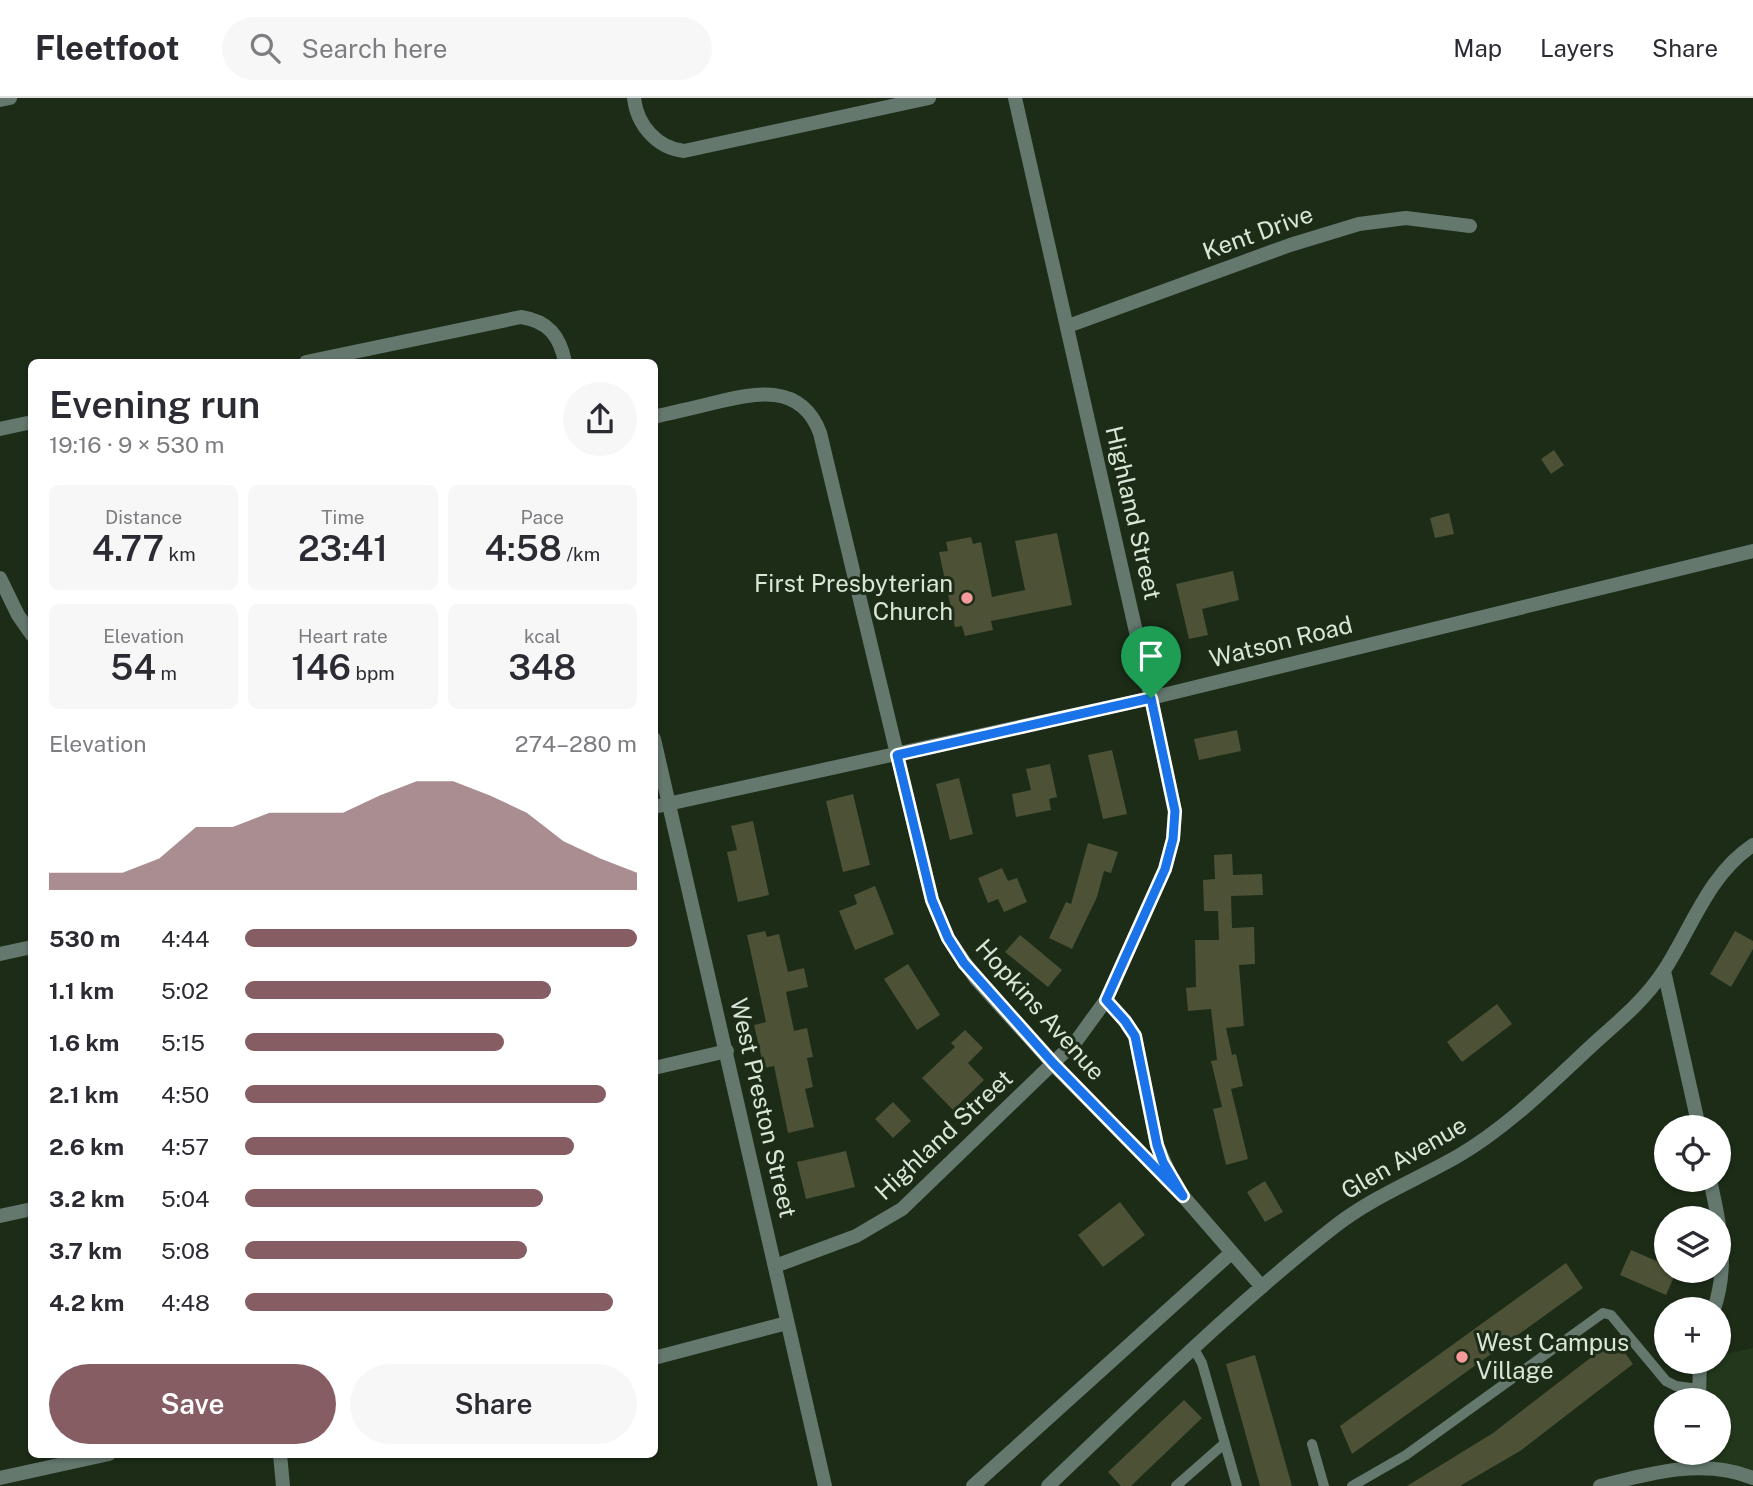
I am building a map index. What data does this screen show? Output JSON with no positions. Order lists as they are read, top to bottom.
{
  "streets": {
    "street": [
      "Kent Drive",
      "Highland Street",
      "Watson Road",
      "Hopkins Avenue",
      "West Preston Street",
      "Glen Avenue"
    ]
  },
  "crossings": [
    ["Kent Drive", "Highland Street"],
    ["Highland Street", "Watson Road"],
    ["Highland Street", "Hopkins Avenue"],
    ["Highland Street", "West Preston Street"],
    ["Watson Road", "Hopkins Avenue"],
    ["Watson Road", "West Preston Street"],
    ["Hopkins Avenue", "Glen Avenue"]
  ],
  "places": ["First Presbyterian Church", "West Campus Village"],
  "page": {
    "header": "Fleetfoot",
    "search": "Search here",
    "nav": ["Map", "Layers", "Share"],
    "heading": ["Evening run", "19:16 · 9 × 530 m"],
    "stats": [
      ["Distance", "4.77 km"],
      ["Time", "23:41"],
      ["Pace", "4:58 /km"],
      ["Elevation", "54 m"],
      ["Heart rate", "146 bpm"],
      ["kcal", "348"]
    ],
    "chart": ["Elevation", "274–280 m"],
    "list": [
      {
        "name": "530 m",
        "note": "4:44"
      },
      {
        "name": "1.1 km",
        "note": "5:02"
      },
      {
        "name": "1.6 km",
        "note": "5:15"
      },
      {
        "name": "2.1 km",
        "note": "4:50"
      },
      {
        "name": "2.6 km",
        "note": "4:57"
      },
      {
        "name": "3.2 km",
        "note": "5:04"
      },
      {
        "name": "3.7 km",
        "note": "5:08"
      },
      {
        "name": "4.2 km",
        "note": "4:48"
      }
    ],
    "map_buttons": ["+", "−"],
    "buttons": ["Save", "Share"]
  }
}
